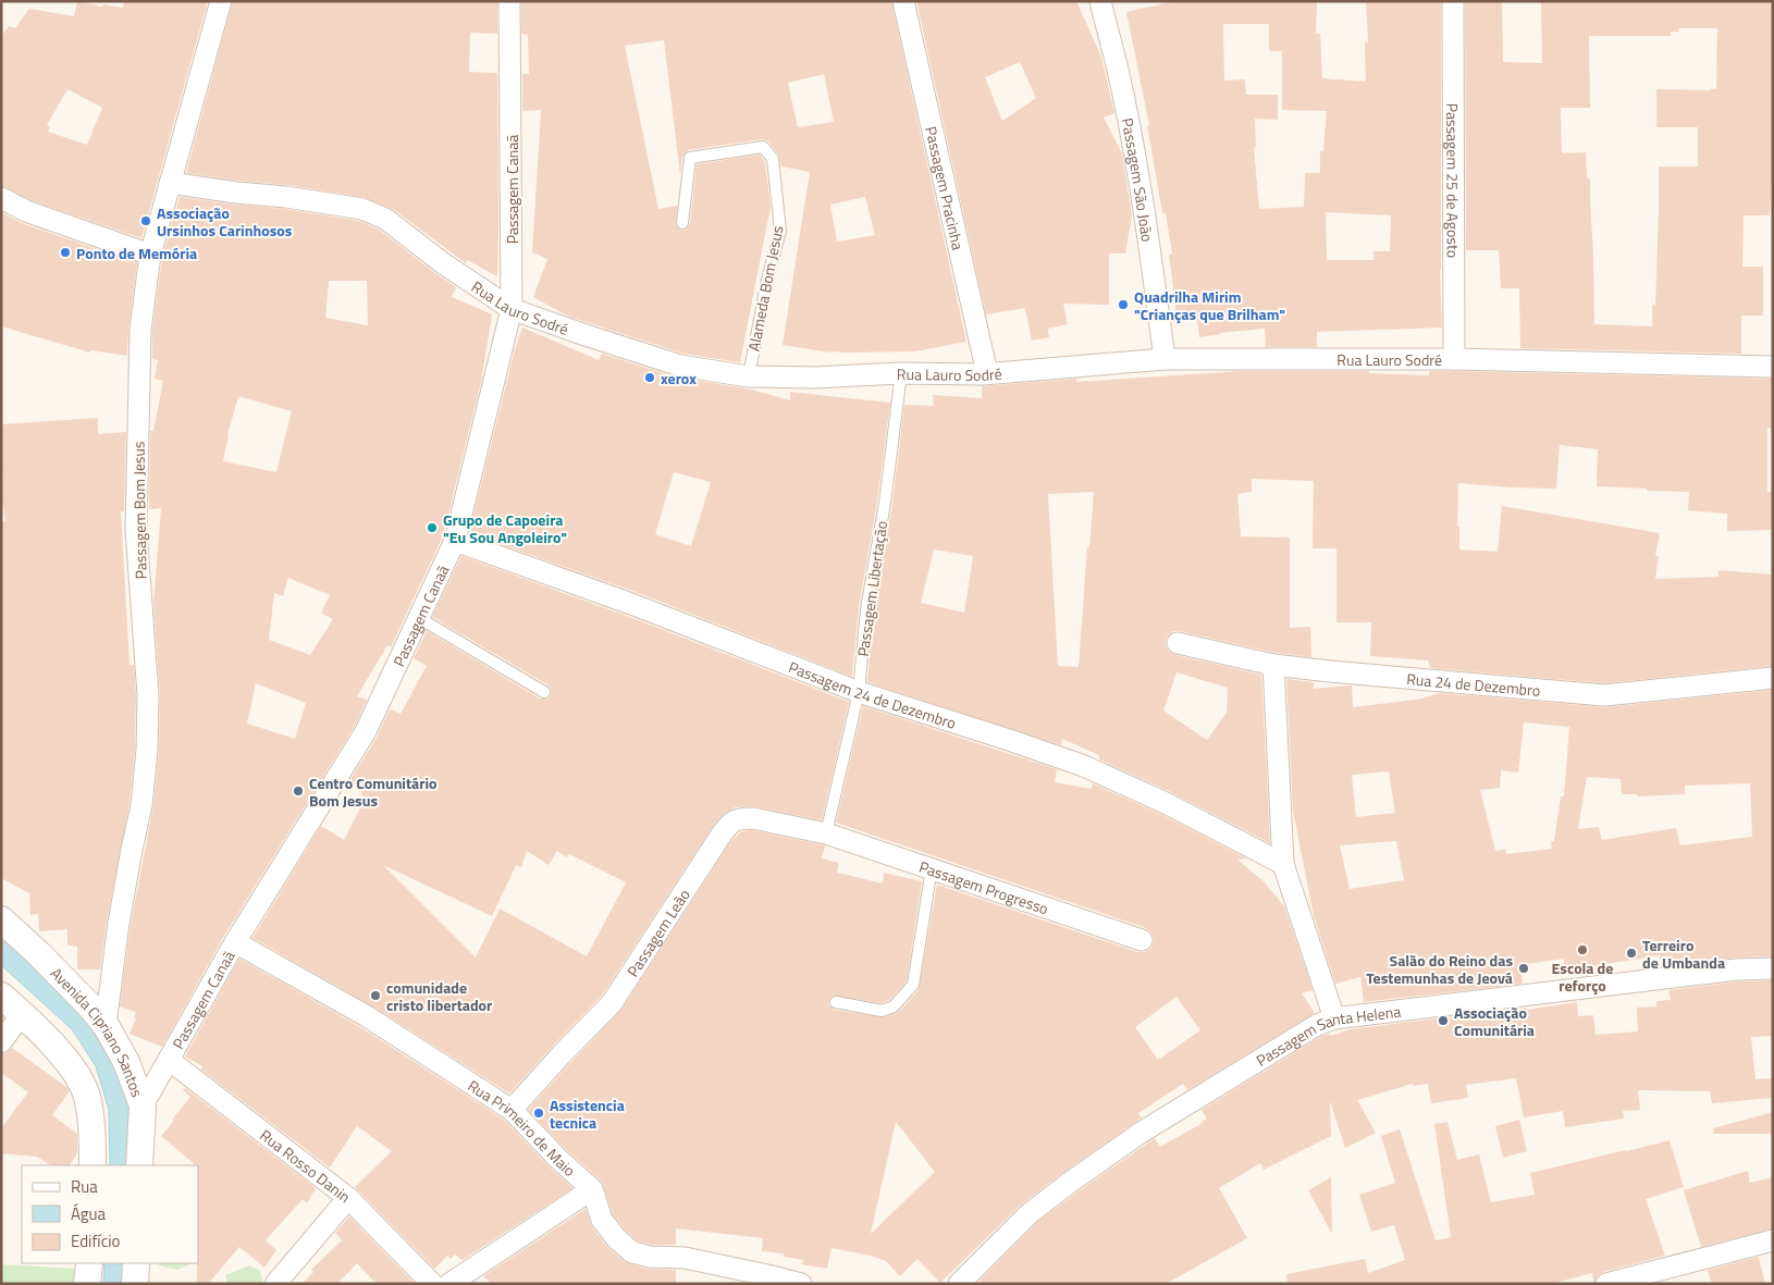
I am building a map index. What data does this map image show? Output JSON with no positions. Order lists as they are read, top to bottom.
{
  "streets": {
    "street": [
      "Passagem São João",
      "Passagem 25 de Agosto",
      "Passagem Pracinha",
      "Passagem Canaã",
      "Rua Lauro Sodré",
      "Passagem Bom Jesus",
      "Rua 24 de Dezembro",
      "Passagem 24 de Dezembro",
      "Passagem Progresso",
      "Passagem Leão",
      "Avenida Cipriano Santos",
      "Passagem Santa Helena",
      "Rua Primeiro de Maio",
      "Rua Rosso Danin"
    ],
    "lane": ["Alameda Bom Jesus", "Passagem Libertação"]
  },
  "crossings": [
    ["Passagem São João", "Rua Lauro Sodré"],
    ["Passagem 25 de Agosto", "Rua Lauro Sodré"],
    ["Passagem Pracinha", "Rua Lauro Sodré"],
    ["Passagem Canaã", "Rua Lauro Sodré"],
    ["Passagem Canaã", "Passagem 24 de Dezembro"],
    ["Passagem Canaã", "Avenida Cipriano Santos"],
    ["Passagem Canaã", "Rua Primeiro de Maio"],
    ["Passagem Canaã", "Rua Rosso Danin"],
    ["Alameda Bom Jesus", "Rua Lauro Sodré"],
    ["Rua Lauro Sodré", "Passagem Bom Jesus"],
    ["Rua Lauro Sodré", "Passagem Libertação"],
    ["Passagem Bom Jesus", "Avenida Cipriano Santos"],
    ["Passagem Libertação", "Passagem 24 de Dezembro"],
    ["Passagem Libertação", "Passagem Progresso"],
    ["Passagem Libertação", "Passagem Leão"],
    ["Passagem Progresso", "Passagem Leão"],
    ["Passagem Leão", "Rua Primeiro de Maio"]
  ],
  "places": [
    "Associação Ursinhos Carinhosos",
    "Ponto de Memória",
    "Quadrilha Mirim \"Crianças que Brilham\"",
    "xerox",
    "Grupo de Capoeira \"Eu Sou Angoleiro\"",
    "Centro Comunitário Bom Jesus",
    "Escola de reforço",
    "Terreiro de Umbanda",
    "Salão do Reino das Testemunhas de Jeová",
    "comunidade cristo libertador",
    "Associação Comunitária",
    "Assistencia tecnica"
  ],
  "legend": ["Rua", "Água", "Edifício"]
}
